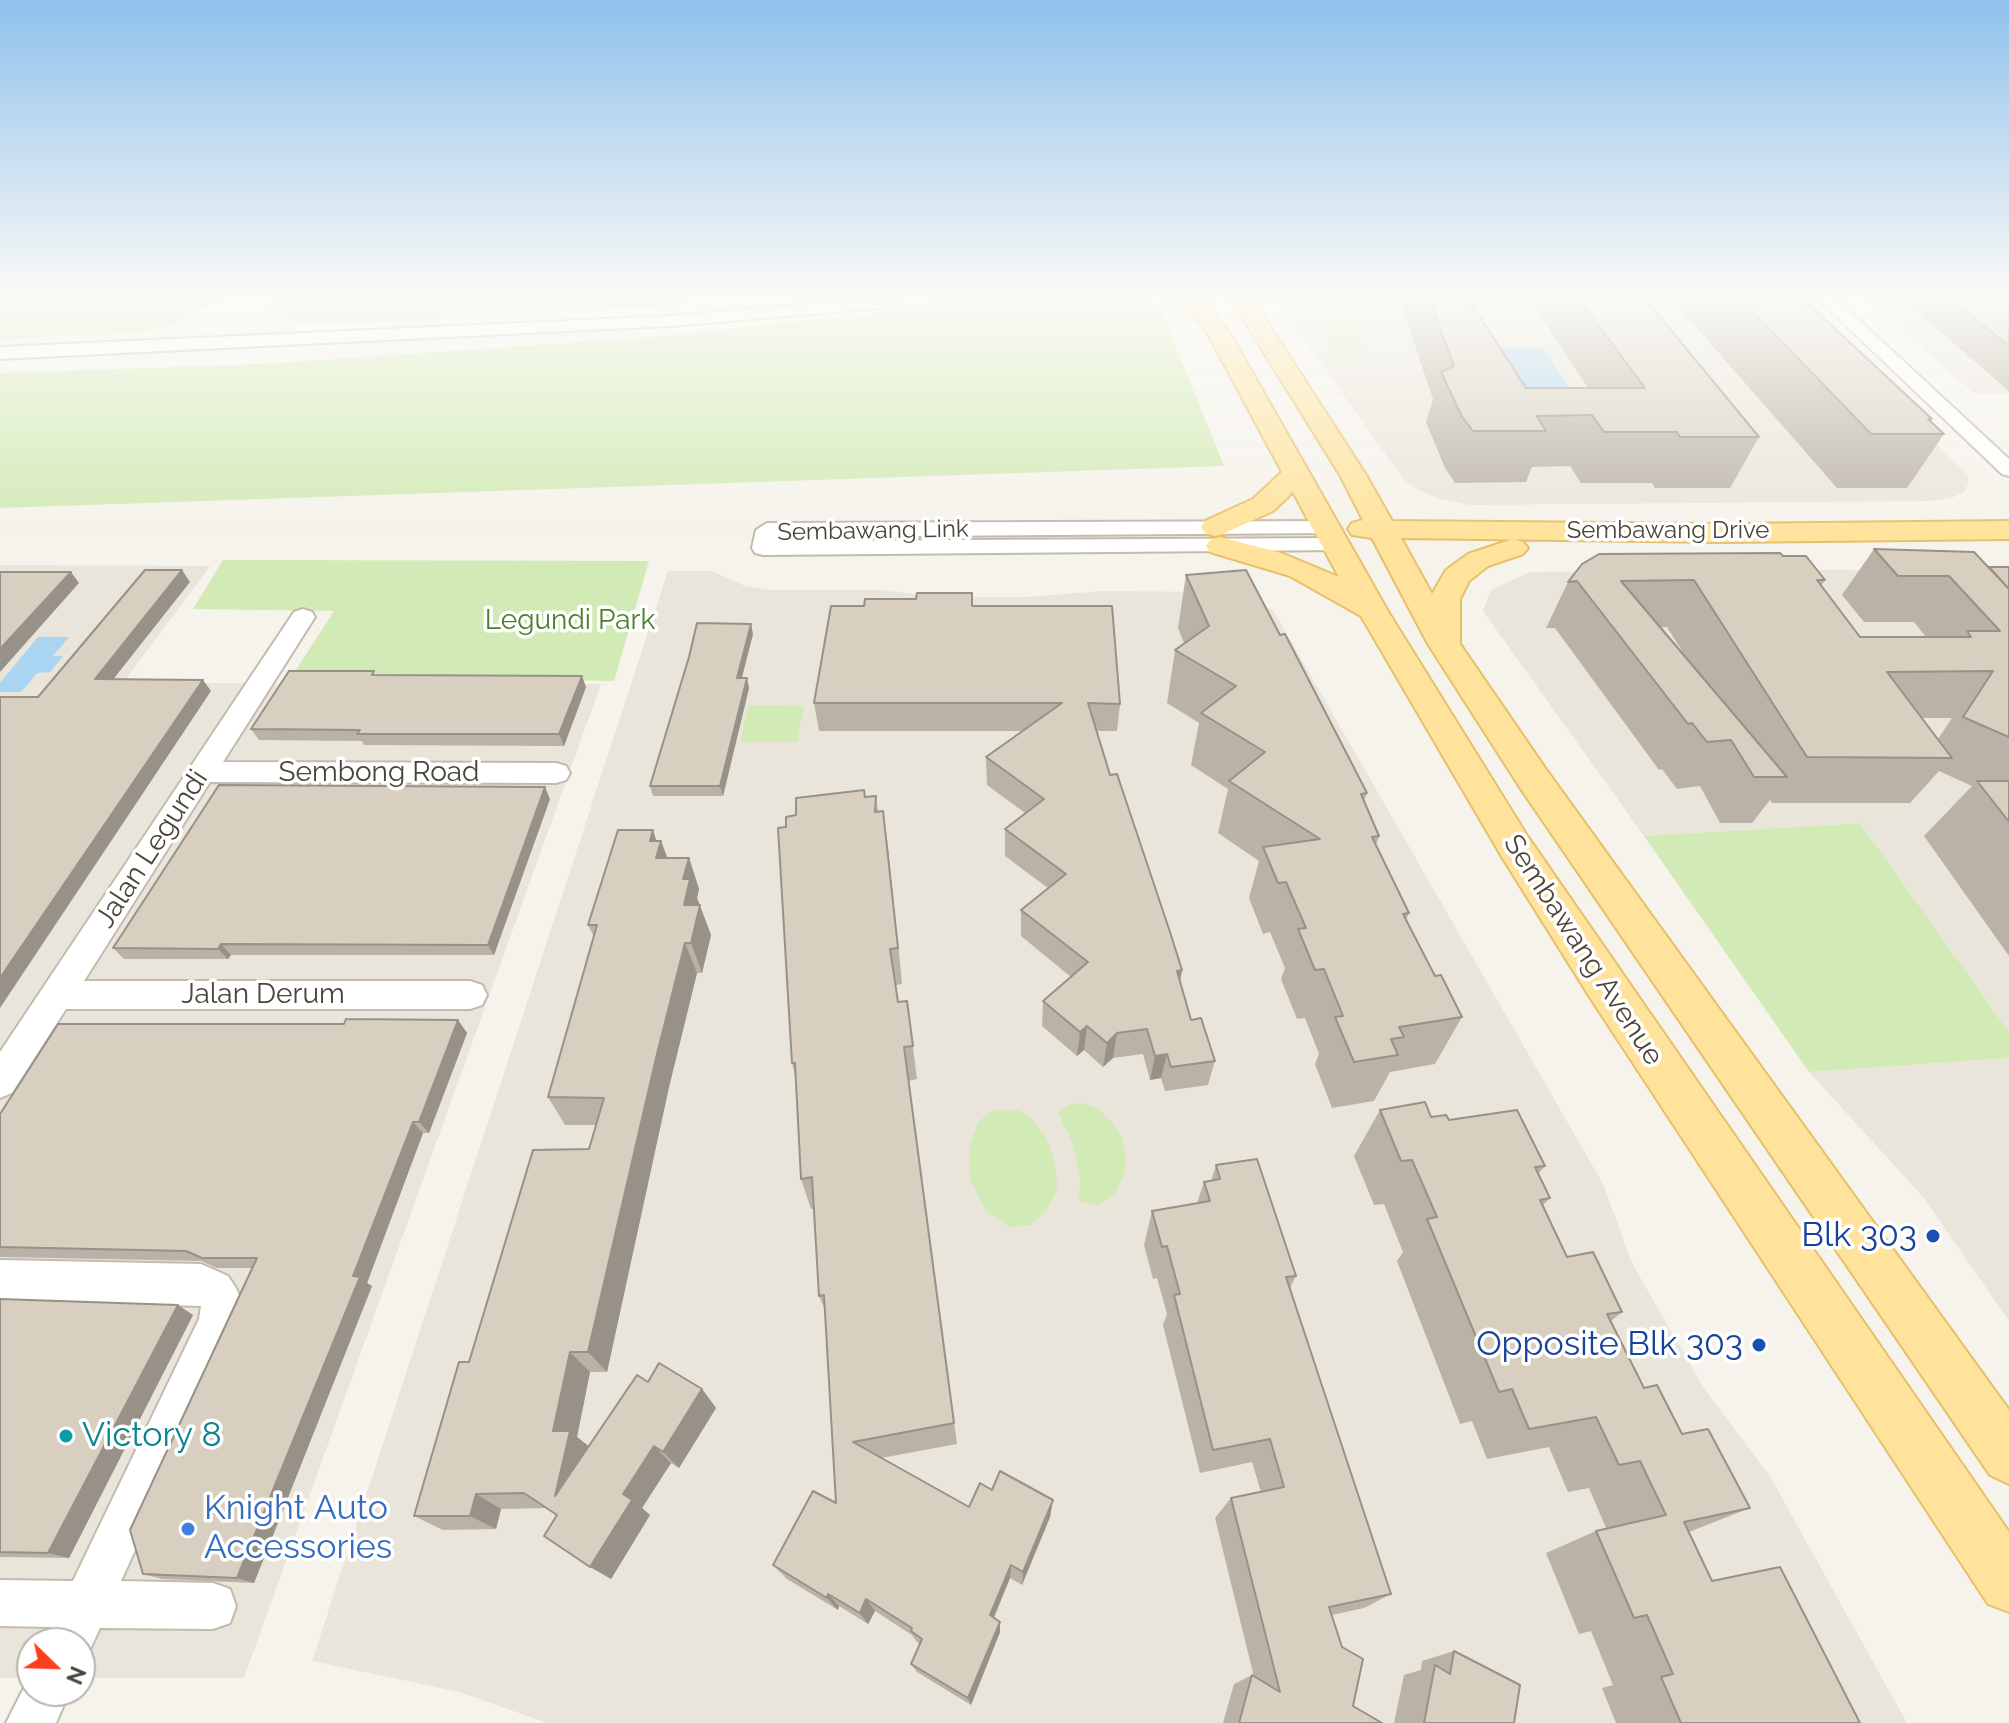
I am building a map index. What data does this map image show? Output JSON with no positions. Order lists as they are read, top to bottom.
{
  "streets": {
    "main road": ["Sembawang Drive", "Sembawang Avenue"],
    "street": [
      "Sembawang Link",
      "Sembong Road",
      "Jalan Legundi",
      "Jalan Derum"
    ]
  },
  "crossings": [
    ["Sembawang Link", "Sembawang Drive"],
    ["Sembawang Link", "Sembawang Avenue"],
    ["Sembawang Drive", "Sembawang Avenue"],
    ["Sembong Road", "Jalan Legundi"],
    ["Jalan Legundi", "Jalan Derum"]
  ],
  "parks": ["Legundi Park"],
  "places": [
    "Blk 303",
    "Opposite Blk 303",
    "Victory 8",
    "Knight Auto Accessories"
  ],
  "north": "bottom right"
}
